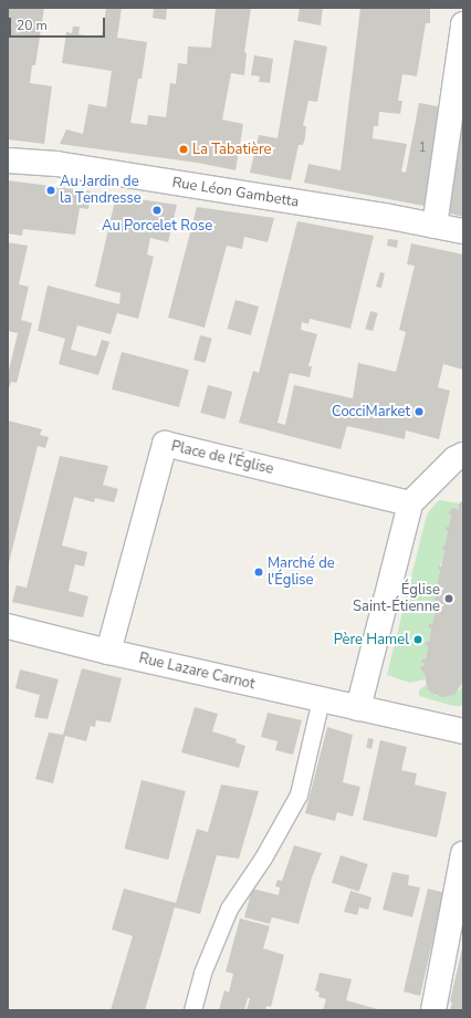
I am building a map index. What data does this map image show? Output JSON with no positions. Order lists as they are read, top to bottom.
{
  "streets": {
    "street": ["Rue Léon Gambetta", "Place de l'Église", "Rue Lazare Carnot"]
  },
  "crossings": [
    ["Place de l'Église", "Rue Lazare Carnot"]
  ],
  "places": [
    "La Tabatière",
    "Au Jardin de la Tendresse",
    "Au Porcelet Rose",
    "CocciMarket",
    "Marché de l'Église",
    "Église Saint-Étienne",
    "Père Hamel"
  ],
  "house_numbers": ["1"],
  "scale_bar": "20 m"
}
